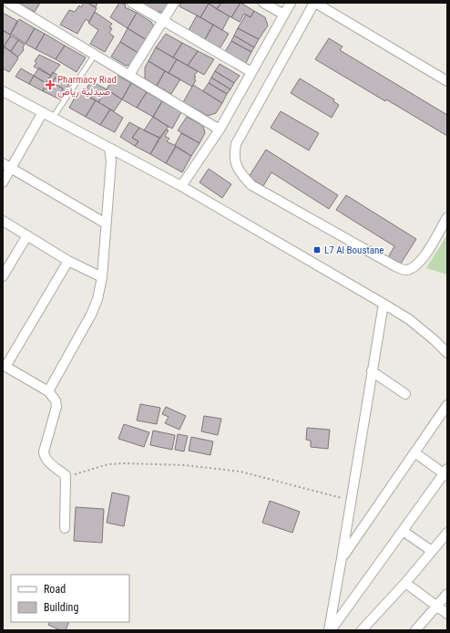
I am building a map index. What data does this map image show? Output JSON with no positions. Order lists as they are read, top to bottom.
{
  "places": {
    "health": ["Pharmacy Riad صيدلية رياض"],
    "transit": ["L7 Al Boustane"]
  },
  "legend": ["Road", "Building"]
}
